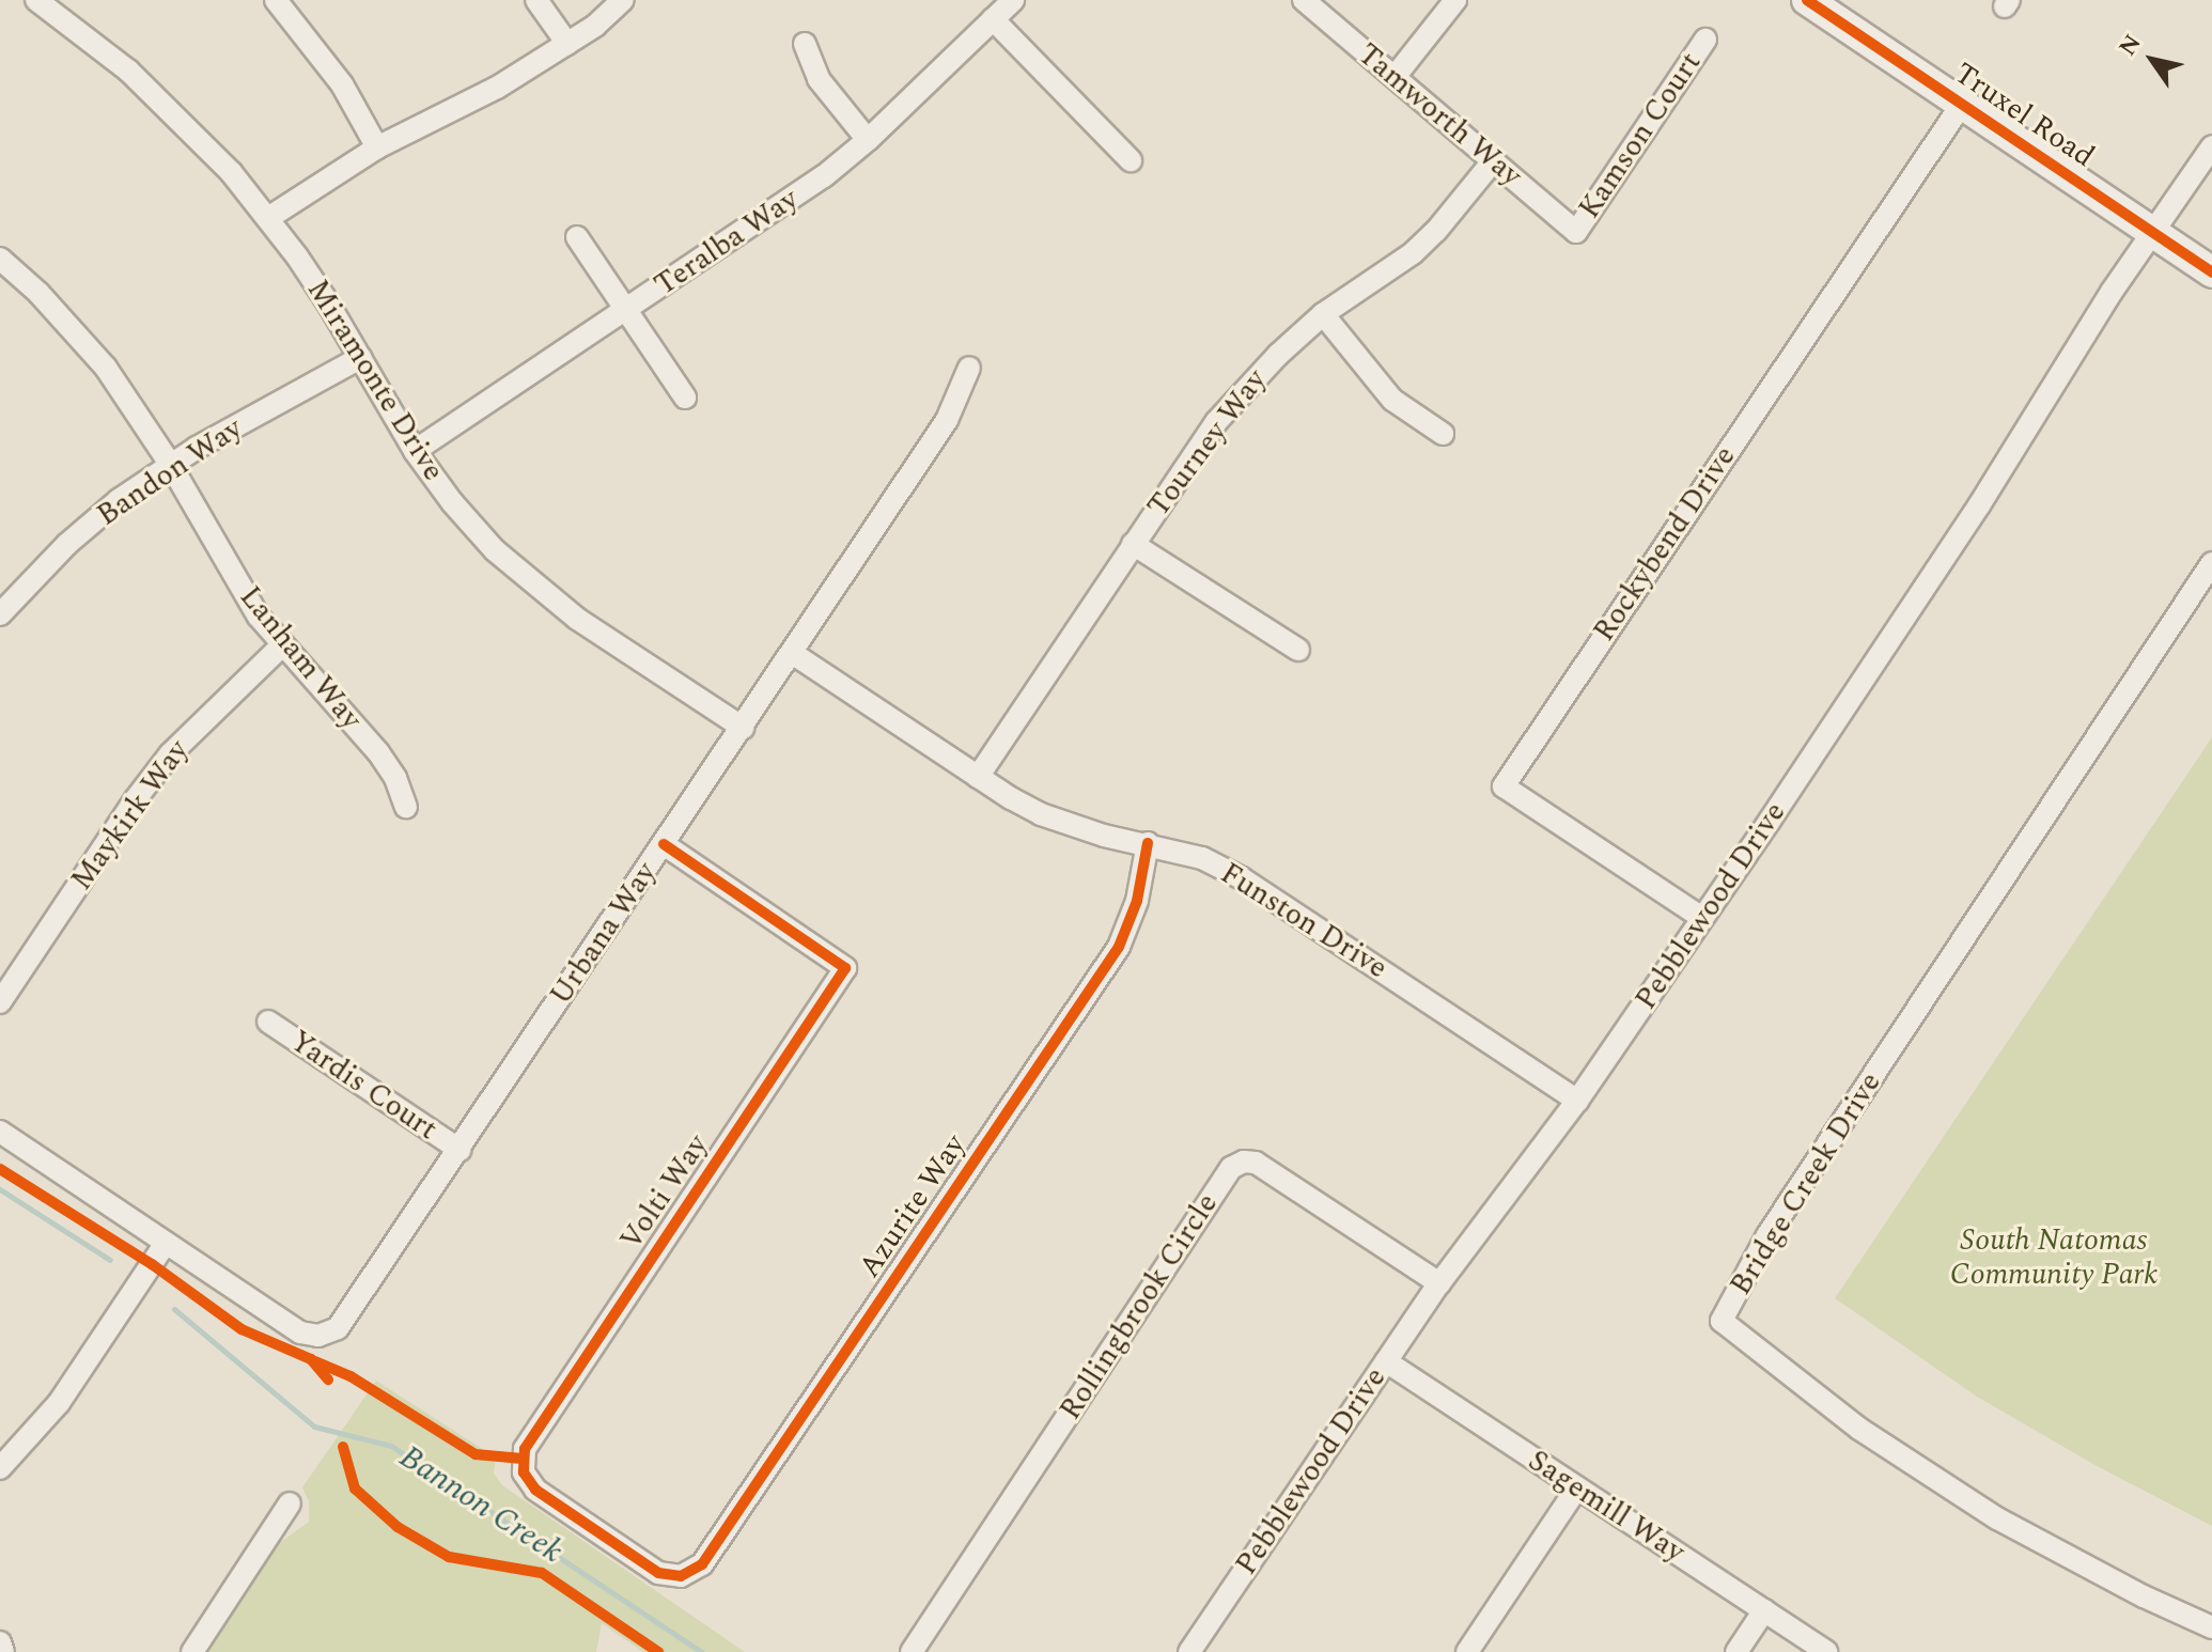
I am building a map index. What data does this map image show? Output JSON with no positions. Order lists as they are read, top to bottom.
{
  "streets": {
    "main road": ["Truxel Road"],
    "street": [
      "Tamworth Way",
      "Kamson Court",
      "Teralba Way",
      "Miramonte Drive",
      "Tourney Way",
      "Bandon Way",
      "Rockybend Drive",
      "Lanham Way",
      "Maykirk Way",
      "Pebblewood Drive",
      "Funston Drive",
      "Urbana Way",
      "Yardis Court",
      "Bridge Creek Drive",
      "Volti Way",
      "Azurite Way",
      "Rollingbrook Circle",
      "Sagemill Way"
    ]
  },
  "crossings": [
    ["Tamworth Way", "Kamson Court"],
    ["Tamworth Way", "Tourney Way"],
    ["Truxel Road", "Rockybend Drive"],
    ["Truxel Road", "Pebblewood Drive"],
    ["Teralba Way", "Miramonte Drive"],
    ["Miramonte Drive", "Bandon Way"],
    ["Miramonte Drive", "Urbana Way"],
    ["Tourney Way", "Funston Drive"],
    ["Bandon Way", "Lanham Way"],
    ["Rockybend Drive", "Pebblewood Drive"],
    ["Lanham Way", "Maykirk Way"],
    ["Pebblewood Drive", "Funston Drive"],
    ["Pebblewood Drive", "Rollingbrook Circle"],
    ["Pebblewood Drive", "Sagemill Way"],
    ["Funston Drive", "Urbana Way"],
    ["Funston Drive", "Azurite Way"],
    ["Urbana Way", "Yardis Court"],
    ["Urbana Way", "Volti Way"],
    ["Volti Way", "Azurite Way"]
  ],
  "water": ["Bannon Creek"],
  "parks": ["South Natomas Community Park"],
  "north": "top left"
}
